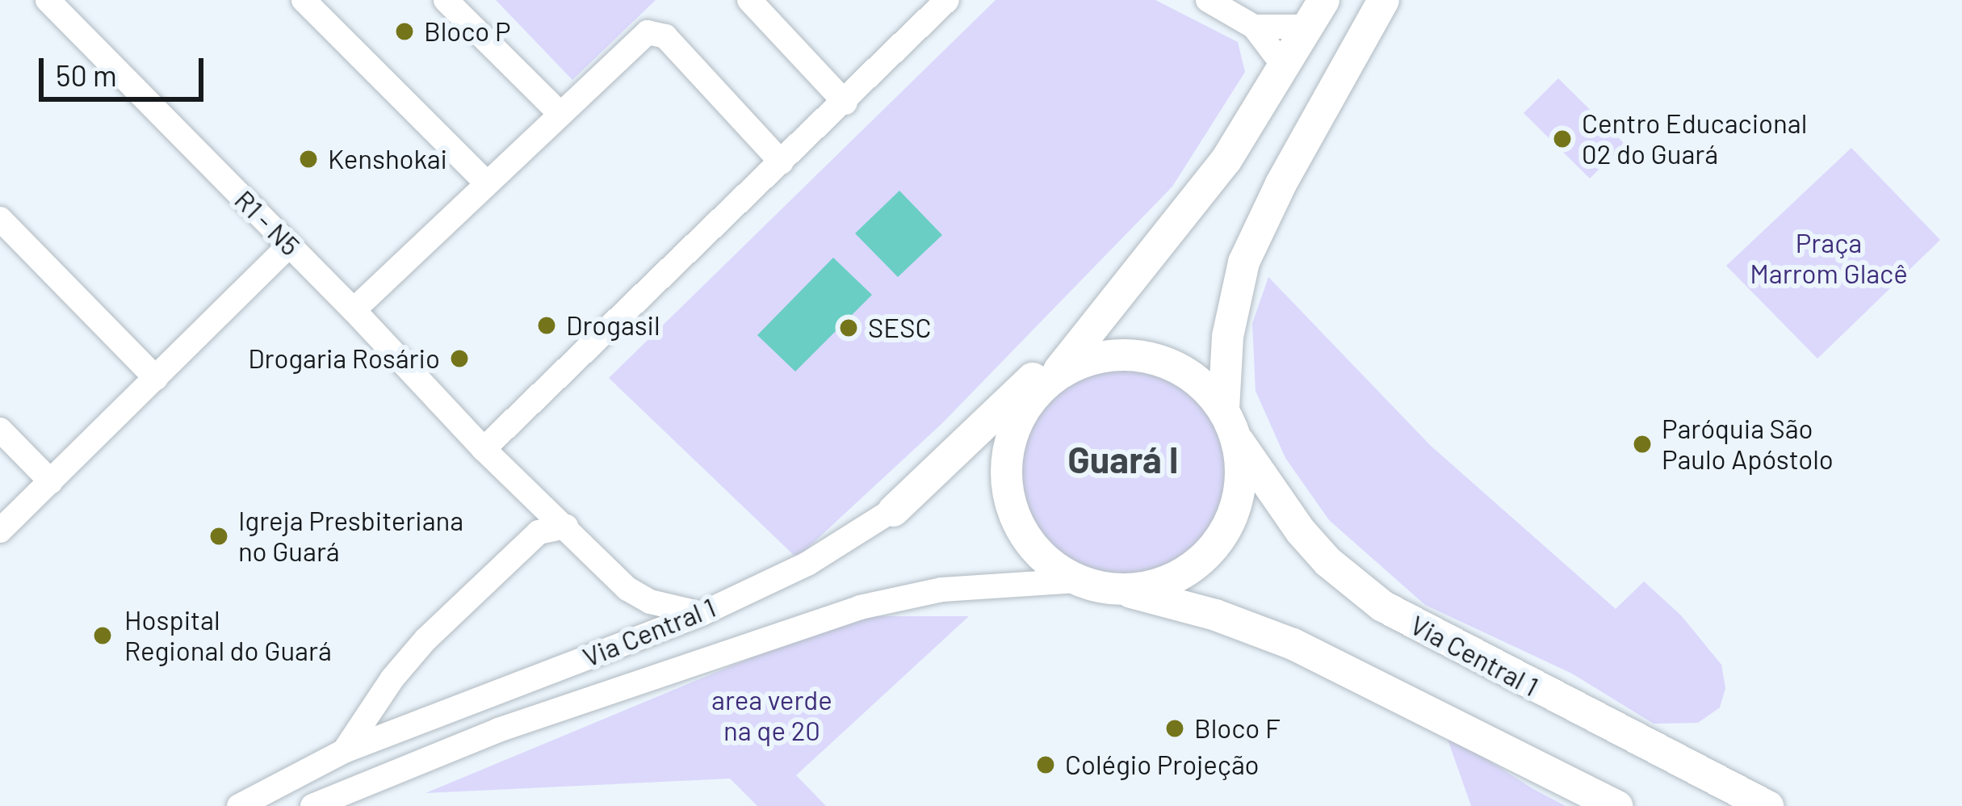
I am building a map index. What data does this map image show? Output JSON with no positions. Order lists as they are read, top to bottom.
{
  "streets": {
    "main road": ["Via Central 1"],
    "street": ["R1 - N5"]
  },
  "crossings": [
    ["R1 - N5", "Via Central 1"]
  ],
  "districts": ["Guará I"],
  "parks": ["Praça Marrom Glacê", "area verde na qe 20"],
  "places": [
    "Bloco P",
    "Centro Educacional 02 do Guará",
    "Kenshokai",
    "Drogasil",
    "SESC",
    "Drogaria Rosário",
    "Paróquia São Paulo Apóstolo",
    "Igreja Presbiteriana no Guará",
    "Hospital Regional do Guará",
    "Bloco F",
    "Colégio Projeção"
  ],
  "scale_bar": "50 m"
}
